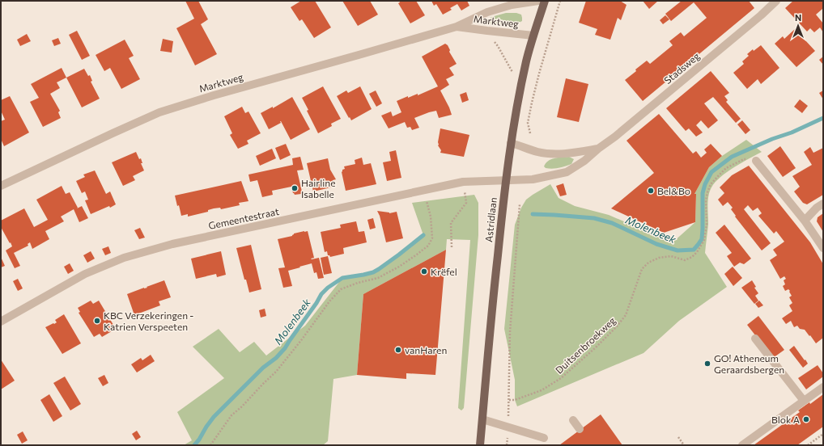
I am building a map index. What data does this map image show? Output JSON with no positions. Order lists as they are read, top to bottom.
{
  "streets": {
    "main road": ["Astridlaan"],
    "street": ["Marktweg", "Stadsweg", "Gemeentestraat"],
    "path": ["Duitsenbroekweg"]
  },
  "crossings": [
    ["Marktweg", "Astridlaan"],
    ["Stadsweg", "Gemeentestraat"],
    ["Stadsweg", "Astridlaan"],
    ["Gemeentestraat", "Astridlaan"]
  ],
  "water": ["Molenbeek"],
  "places": [
    "Hairline Isabelle",
    "Bel&Bo",
    "Krëfel",
    "KBC Verzekeringen - Katrien Verspeeten",
    "vanHaren",
    "GO! Atheneum Geraardsbergen",
    "Blok A"
  ],
  "north": "top"
}
